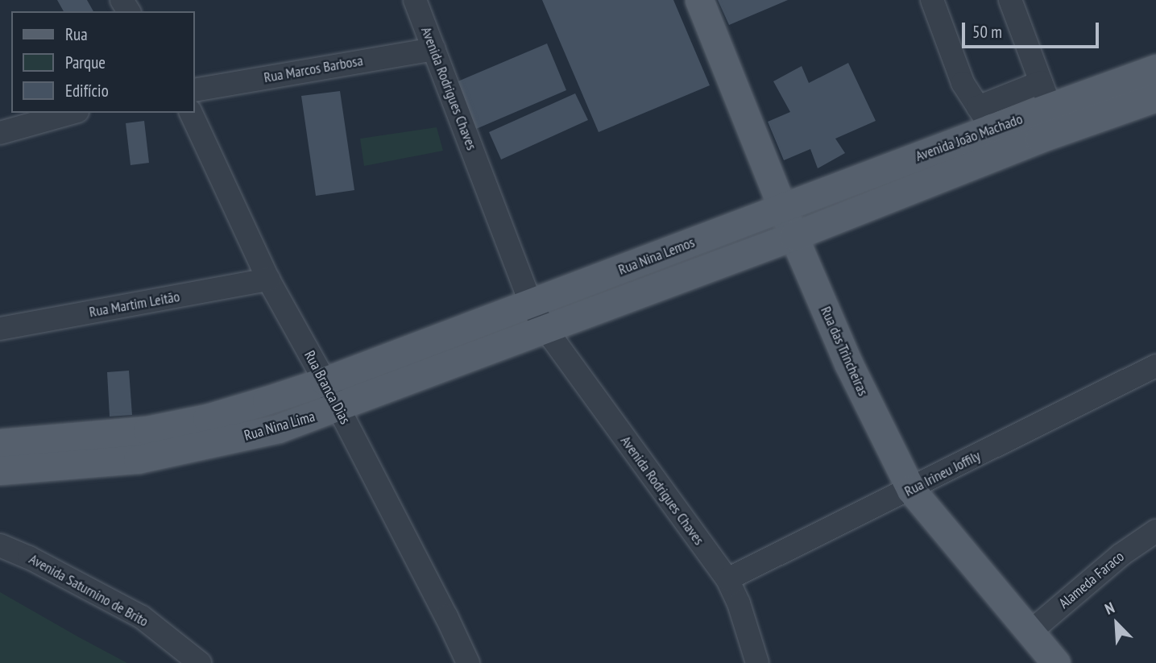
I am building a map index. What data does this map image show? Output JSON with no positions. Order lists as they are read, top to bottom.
{
  "streets": {
    "main road": [
      "Avenida João Machado",
      "Rua Nina Lemos",
      "Rua das Trincheiras",
      "Rua Nina Lima"
    ],
    "street": [
      "Rua Marcos Barbosa",
      "Avenida Rodrigues Chaves",
      "Rua Martim Leitão",
      "Rua Branca Dias",
      "Rua Irineu Joffily",
      "Alameda Faraco",
      "Avenida Saturnino de Brito"
    ]
  },
  "crossings": [
    ["Rua Marcos Barbosa", "Avenida Rodrigues Chaves"],
    ["Avenida Rodrigues Chaves", "Rua Nina Lemos"],
    ["Avenida Rodrigues Chaves", "Rua Nina Lima"],
    ["Avenida Rodrigues Chaves", "Rua Irineu Joffily"],
    ["Avenida João Machado", "Rua Nina Lemos"],
    ["Avenida João Machado", "Rua das Trincheiras"],
    ["Rua Nina Lemos", "Rua das Trincheiras"],
    ["Rua Nina Lemos", "Rua Nina Lima"],
    ["Rua Martim Leitão", "Rua Branca Dias"],
    ["Rua das Trincheiras", "Rua Irineu Joffily"],
    ["Rua das Trincheiras", "Alameda Faraco"],
    ["Rua Branca Dias", "Rua Nina Lima"]
  ],
  "legend": ["Rua", "Parque", "Edifício"],
  "scale_bar": "50 m",
  "north": "top left"
}
